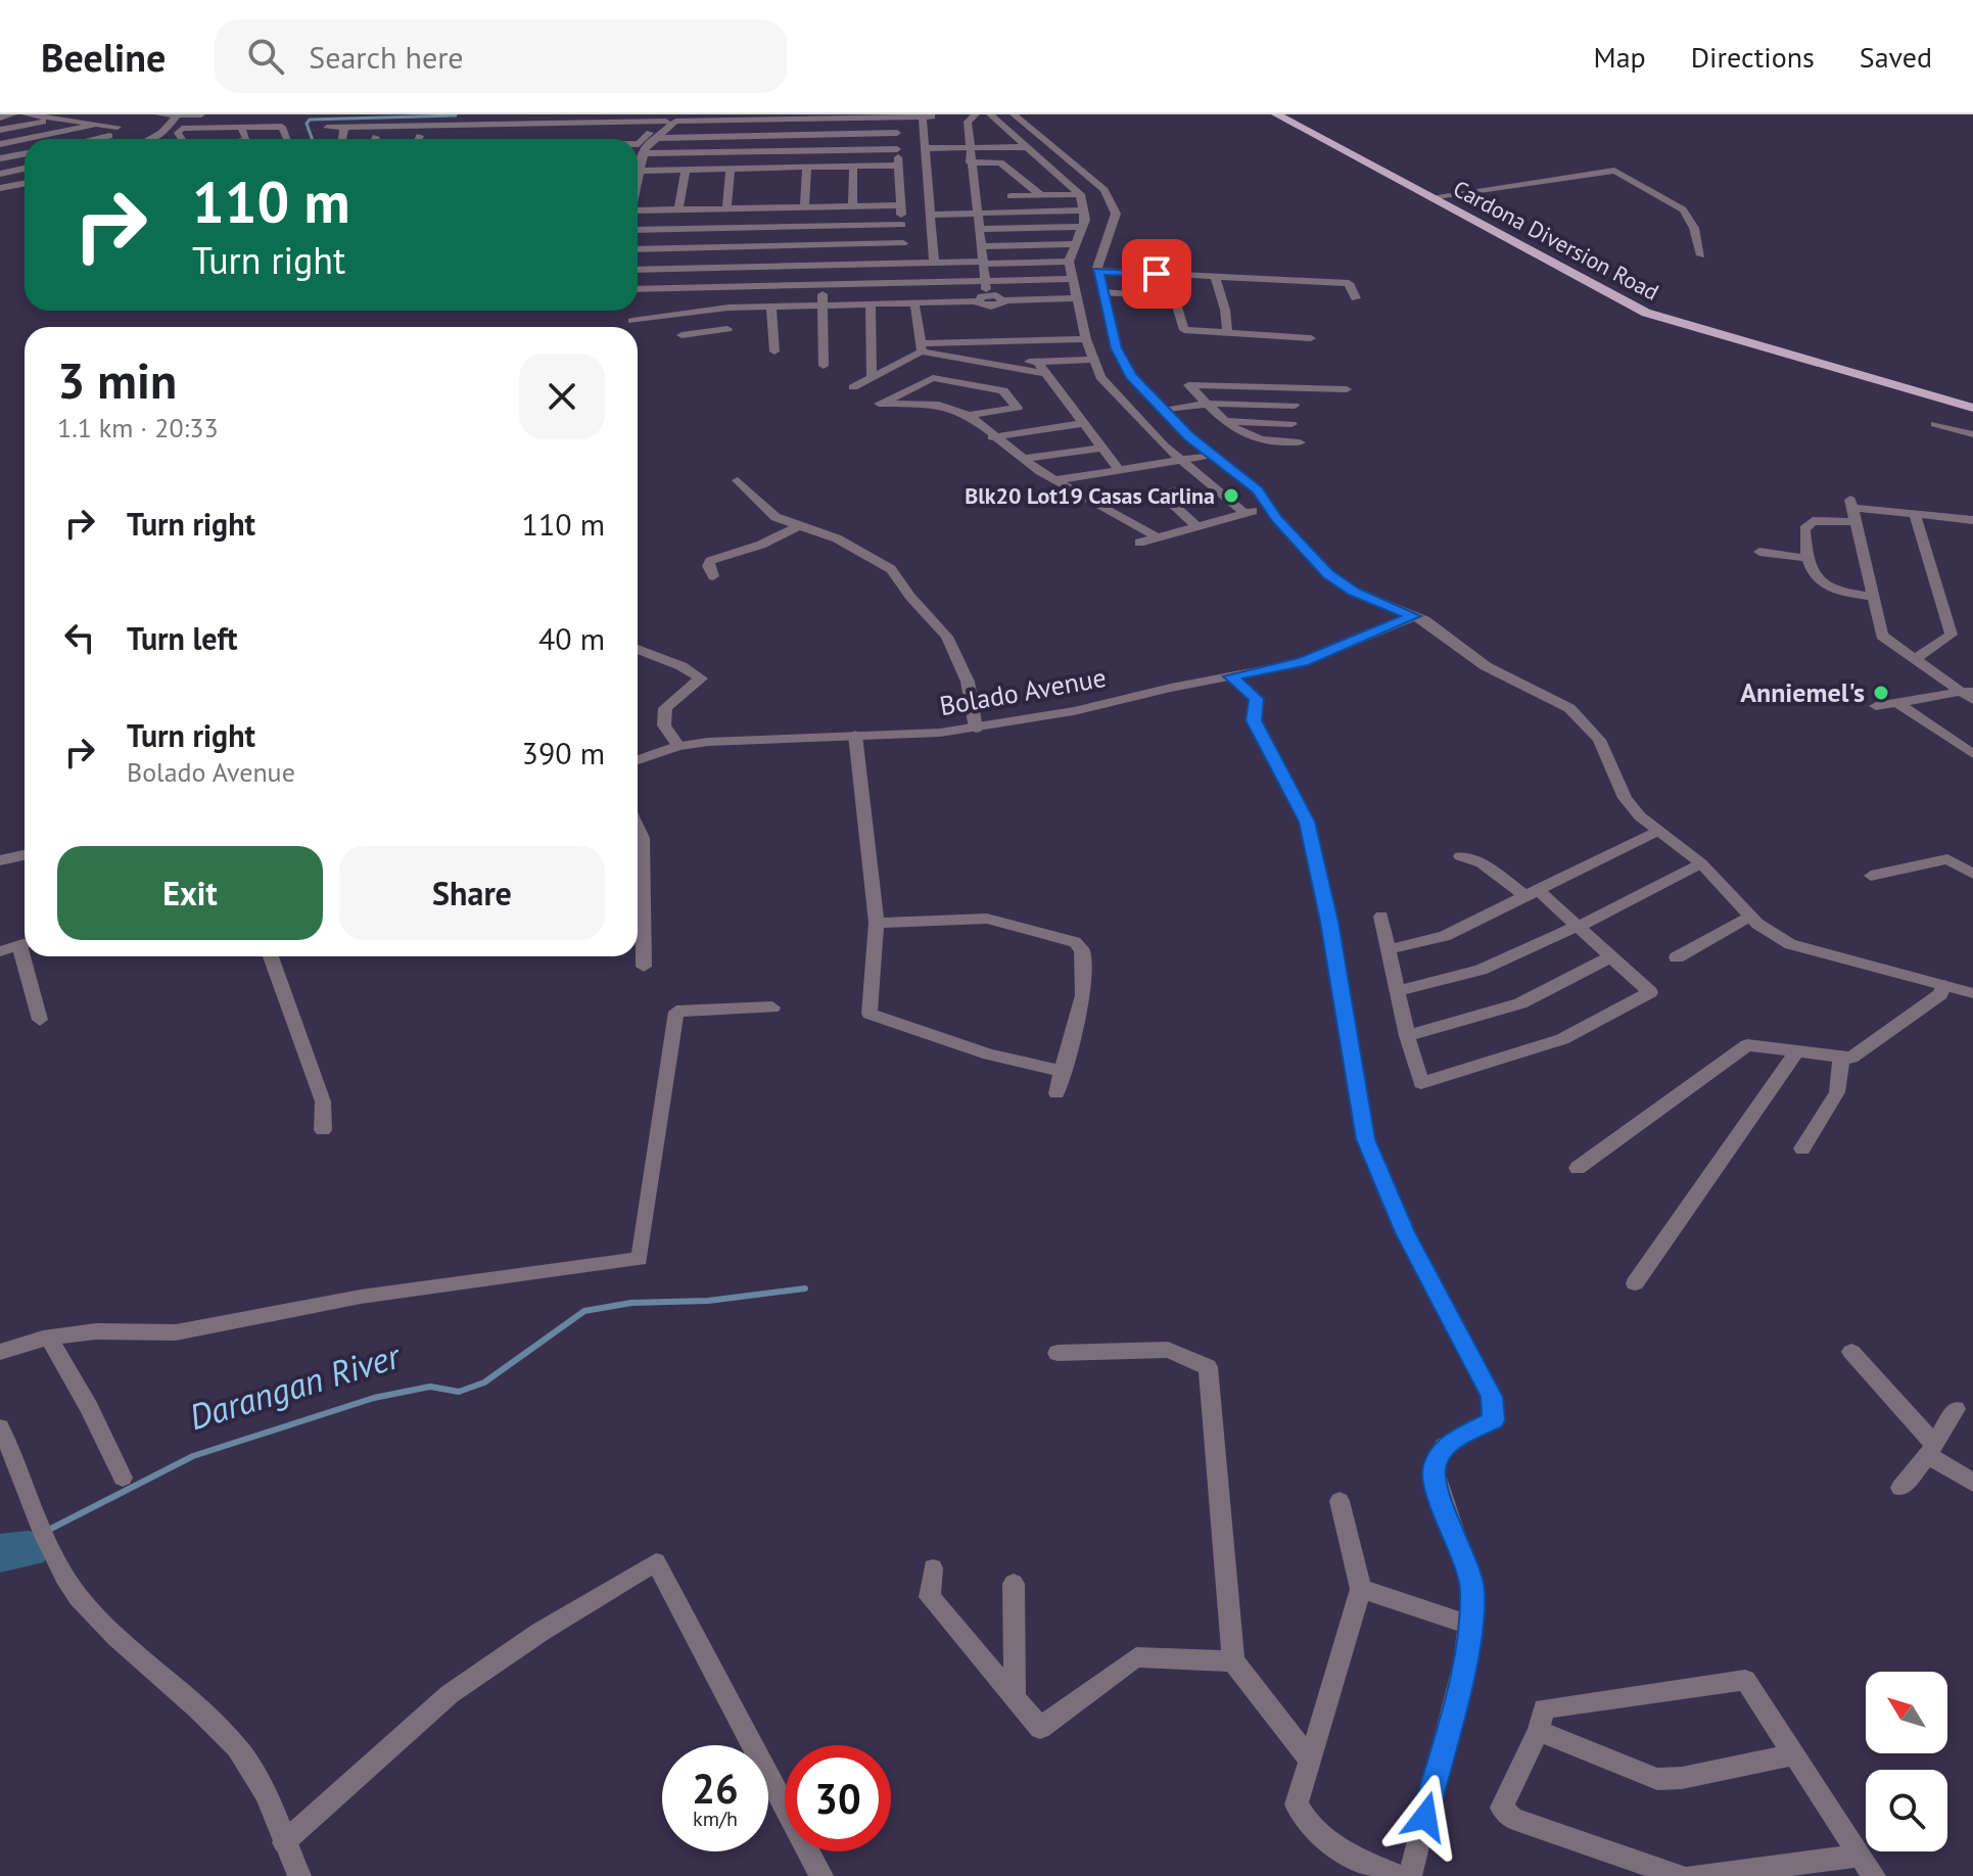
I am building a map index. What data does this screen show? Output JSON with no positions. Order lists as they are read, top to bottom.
{
  "streets": {
    "main road": ["Cardona Diversion Road"],
    "street": ["Bolado Avenue"]
  },
  "water": ["Darangan River"],
  "places": ["Blk20 Lot19 Casas Carlina", "Anniemel's"],
  "north": "top left",
  "page": {
    "header": "Beeline",
    "search": "Search here",
    "nav": ["Map", "Directions", "Saved"],
    "turn": ["110 m", "Turn right"],
    "heading": ["3 min", "1.1 km · 20:33"],
    "list": [
      {
        "name": "Turn right",
        "value": "110 m"
      },
      {
        "name": "Turn left",
        "value": "40 m"
      },
      {
        "name": "Turn right",
        "note": "Bolado Avenue",
        "value": "390 m"
      }
    ],
    "buttons": ["Exit", "Share"],
    "speed": "26 km/h",
    "limit": "30"
  }
}
